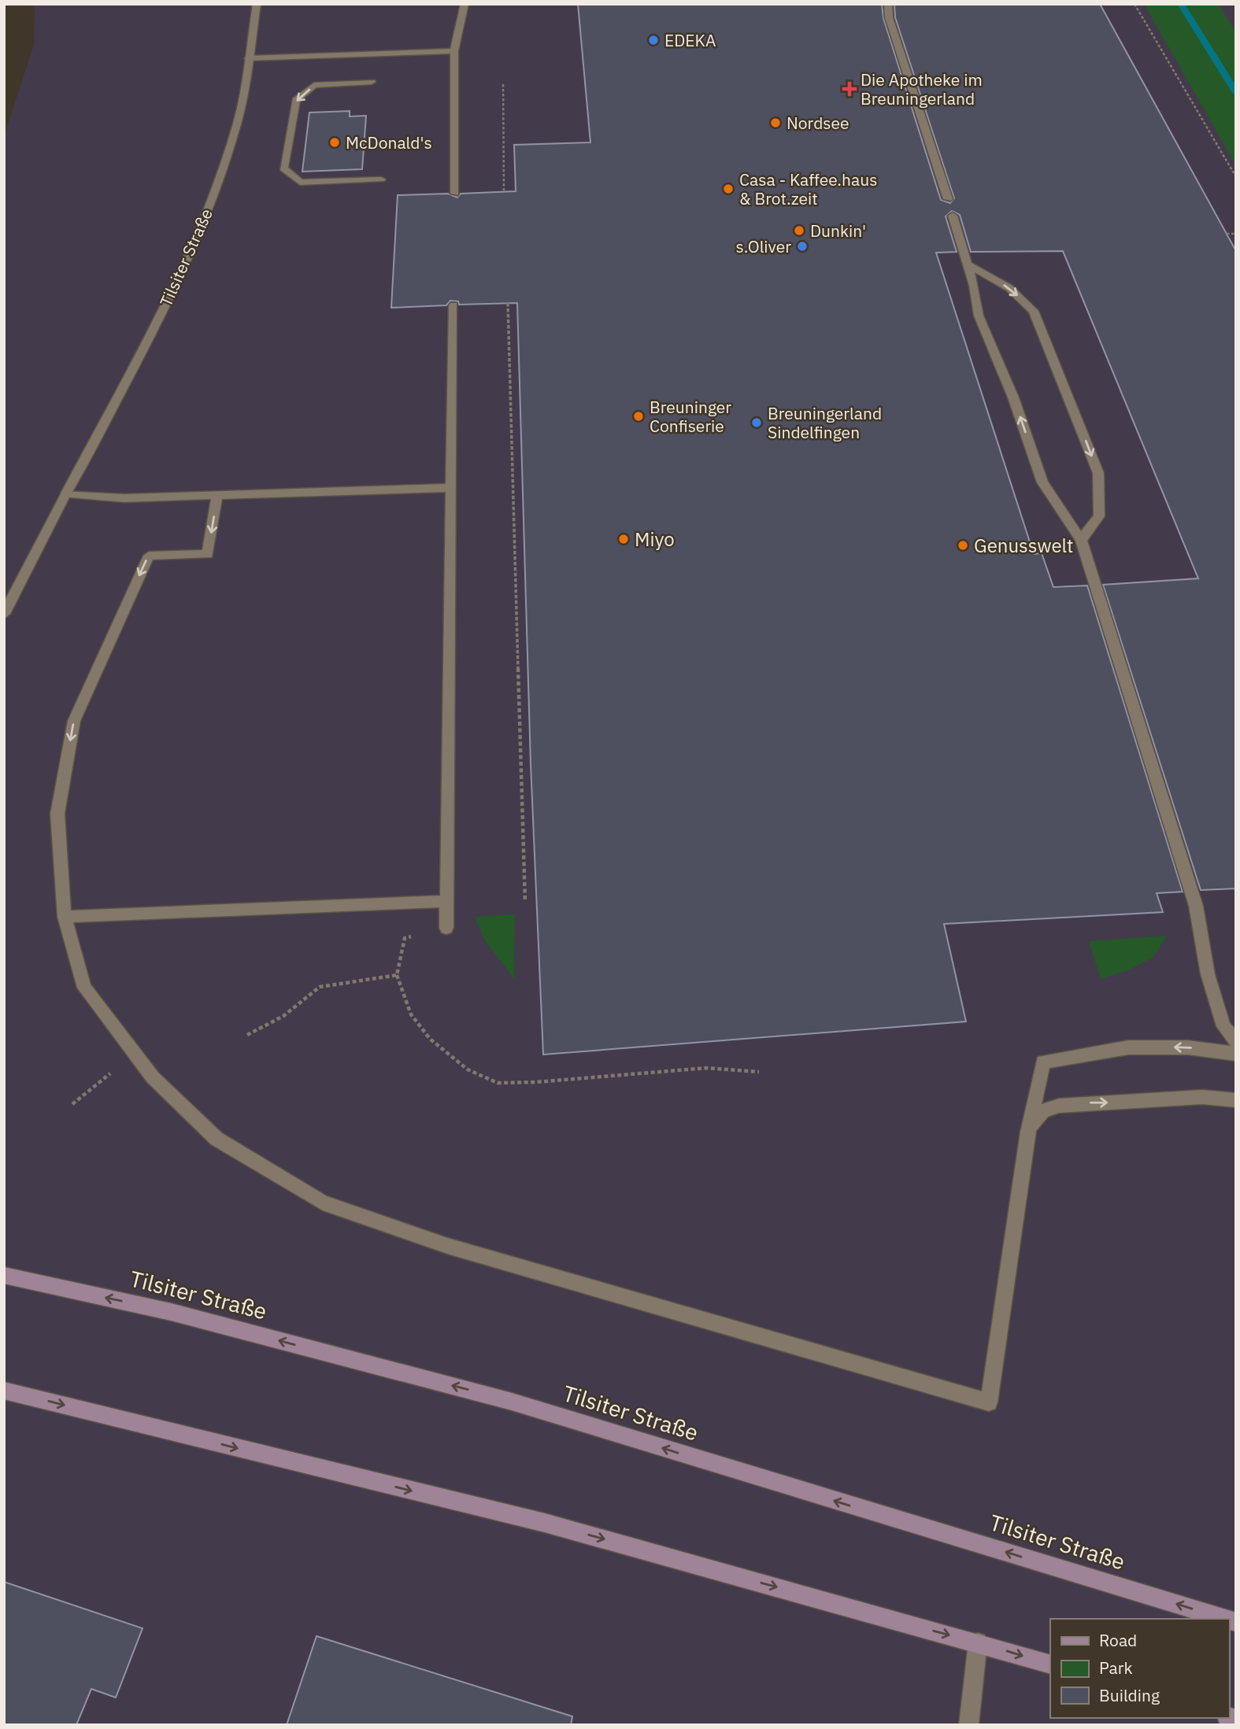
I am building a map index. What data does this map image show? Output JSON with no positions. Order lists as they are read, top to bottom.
{
  "streets": {
    "main road": ["Tilsiter Straße"]
  },
  "one_way": ["Tilsiter Straße"],
  "places": {
    "other": [
      "EDEKA",
      "Nordsee",
      "McDonald's",
      "Casa - Kaffee.haus & Brot.zeit",
      "Dunkin'",
      "s.Oliver",
      "Breuninger Confiserie",
      "Breuningerland Sindelfingen",
      "Miyo",
      "Genusswelt"
    ],
    "health": ["Die Apotheke im Breuningerland"]
  },
  "legend": ["Road", "Park", "Building"]
}
